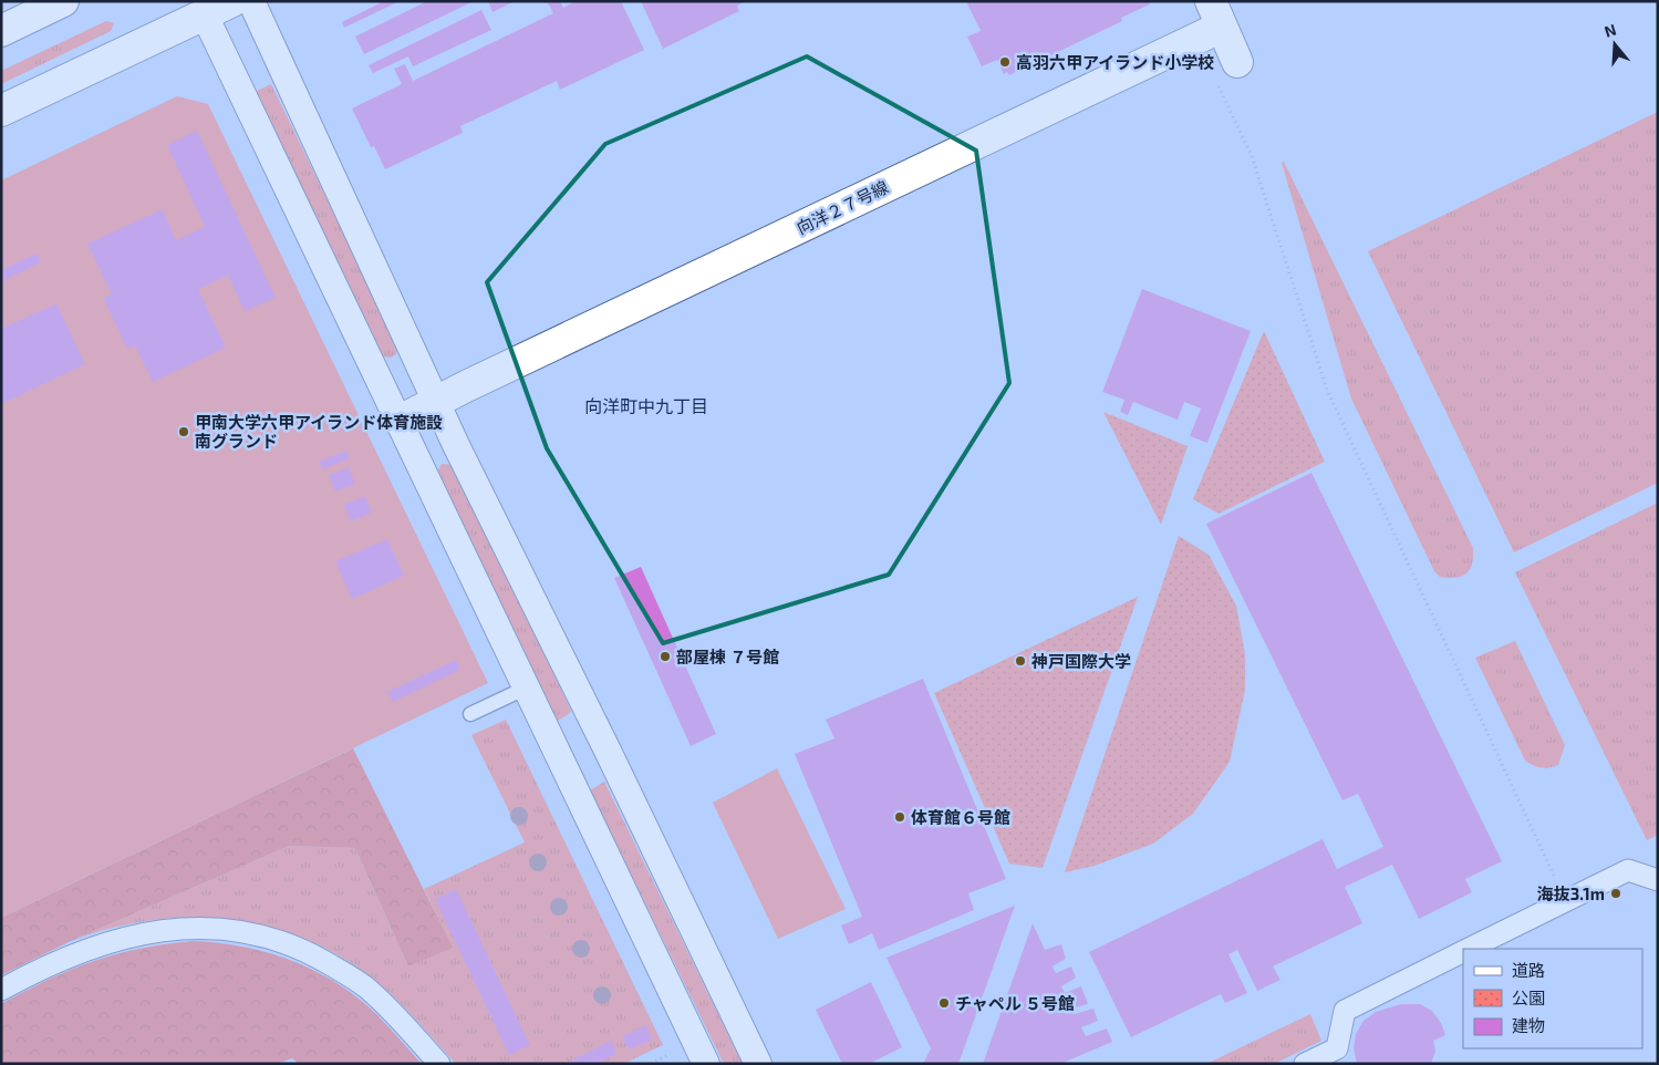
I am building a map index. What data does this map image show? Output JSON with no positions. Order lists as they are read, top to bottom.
{
  "streets": {
    "street": ["向洋２７号線"]
  },
  "districts": ["向洋町中九丁目"],
  "places": [
    "高羽六甲アイランド小学校",
    "甲南大学六甲アイランド体育施設 南グランド",
    "部屋棟 ７号館",
    "神戸国際大学",
    "体育館６号館",
    "海抜3.1m",
    "チャペル ５号館"
  ],
  "legend": ["道路", "公園", "建物"],
  "north": "top"
}
